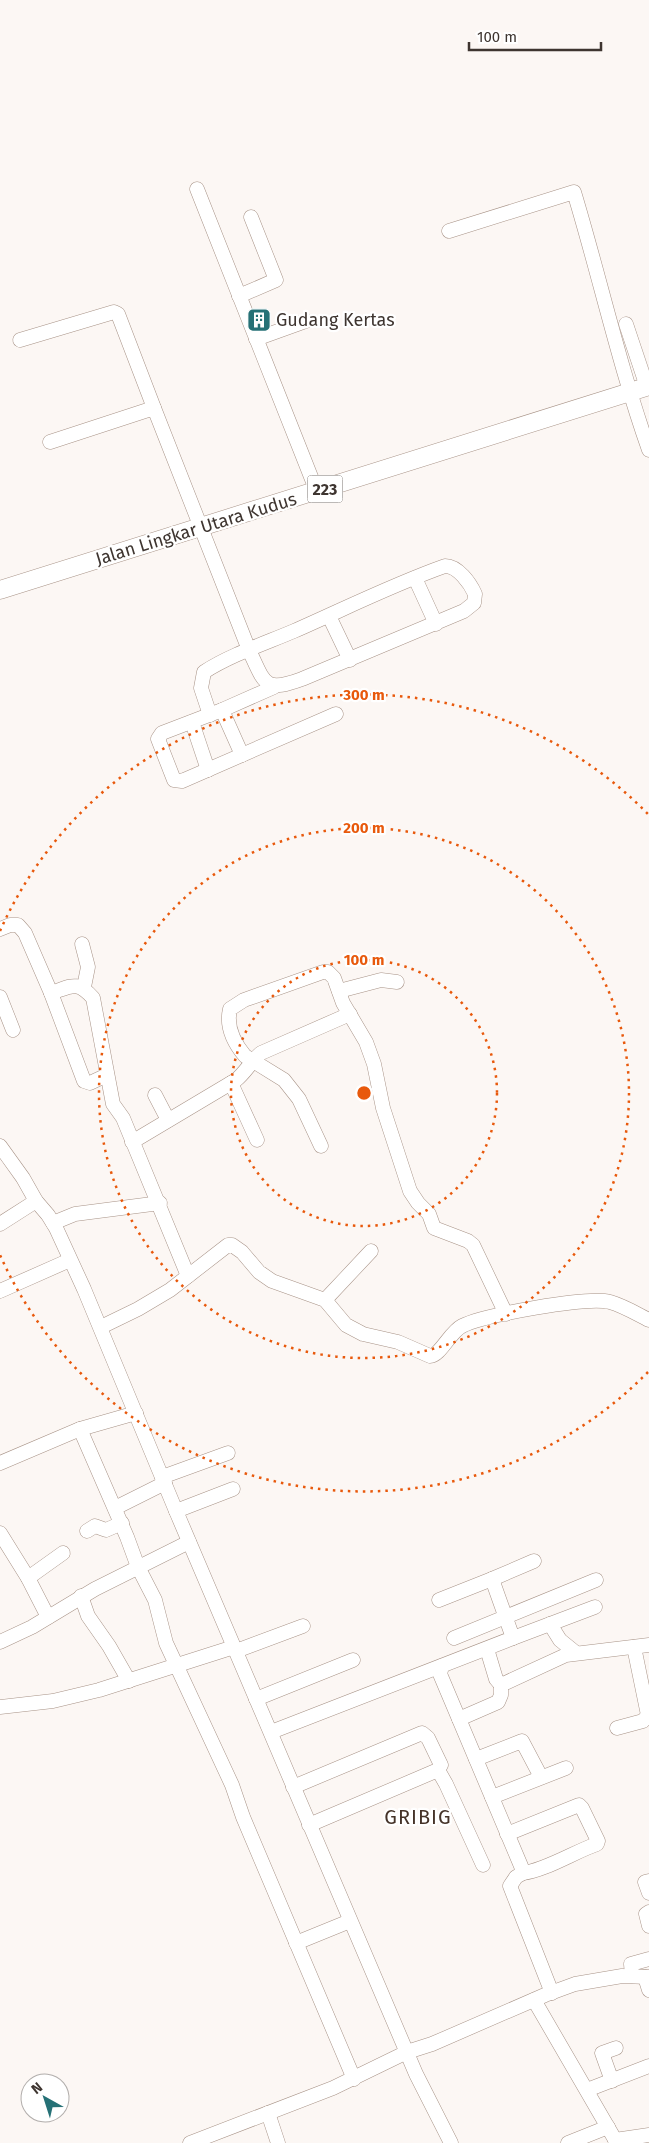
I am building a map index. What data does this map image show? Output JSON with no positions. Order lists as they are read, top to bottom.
{
  "streets": {
    "main road": ["223", "Jalan Lingkar Utara Kudus"]
  },
  "districts": ["GRIBIG"],
  "places": {
    "building": ["Gudang Kertas"]
  },
  "scale_bar": "100 m",
  "north": "top left",
  "rings": ["300 m", "200 m", "100 m"]
}
